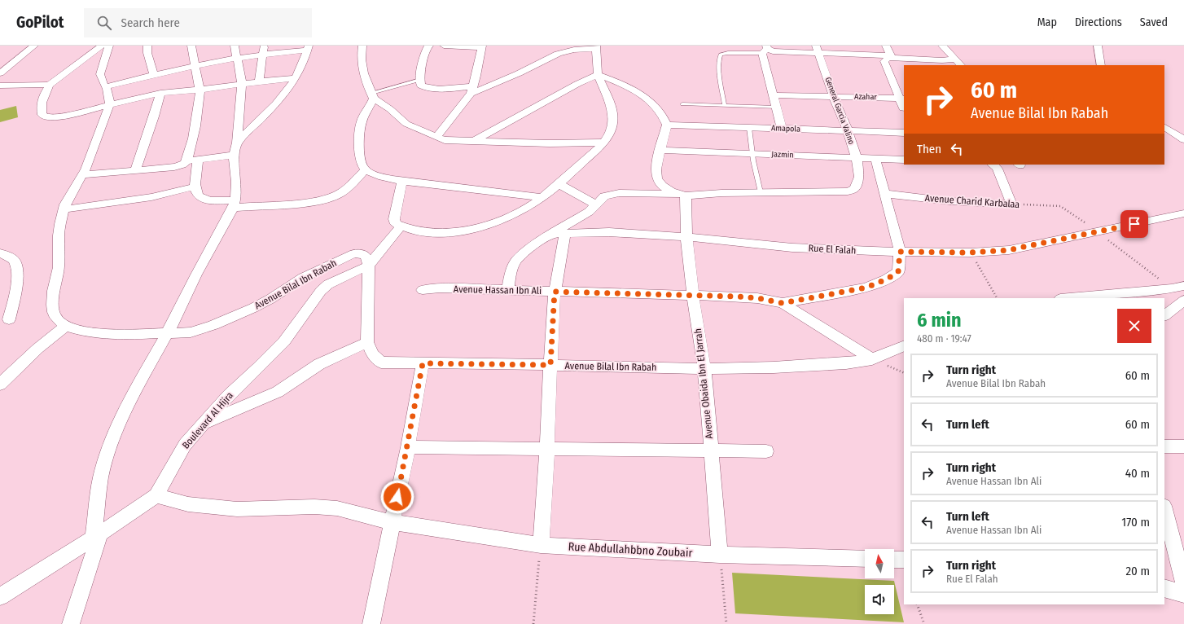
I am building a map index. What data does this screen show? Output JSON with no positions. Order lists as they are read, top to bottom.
{
  "streets": {
    "street": [
      "Azahar",
      "General Garcia Valino",
      "Amapola",
      "Jazmin",
      "Avenue Charid Karbalaa",
      "Rue El Falah",
      "Avenue Bilal Ibn Rabah",
      "Avenue Hassan Ibn Ali",
      "Avenue Obaida Ibn El Jarrah",
      "Boulevard Al Hijra",
      "Rue Abdullahbbno Zoubair"
    ]
  },
  "crossings": [
    ["Azahar", "General Garcia Valino"],
    ["General Garcia Valino", "Amapola"],
    ["General Garcia Valino", "Jazmin"],
    ["Avenue Charid Karbalaa", "Rue El Falah"],
    ["Rue El Falah", "Avenue Hassan Ibn Ali"],
    ["Rue El Falah", "Avenue Obaida Ibn El Jarrah"],
    ["Avenue Bilal Ibn Rabah", "Avenue Obaida Ibn El Jarrah"],
    ["Avenue Bilal Ibn Rabah", "Boulevard Al Hijra"],
    ["Avenue Hassan Ibn Ali", "Avenue Obaida Ibn El Jarrah"],
    ["Avenue Obaida Ibn El Jarrah", "Rue Abdullahbbno Zoubair"],
    ["Boulevard Al Hijra", "Rue Abdullahbbno Zoubair"]
  ],
  "north": "top",
  "page": {
    "header": "GoPilot",
    "search": "Search here",
    "nav": ["Map", "Directions", "Saved"],
    "turn": ["60 m", "Avenue Bilal Ibn Rabah"],
    "then": "Then",
    "heading": ["6 min", "480 m · 19:47"],
    "list": [
      {
        "name": "Turn right",
        "note": "Avenue Bilal Ibn Rabah",
        "value": "60 m"
      },
      {
        "name": "Turn left",
        "value": "60 m"
      },
      {
        "name": "Turn right",
        "note": "Avenue Hassan Ibn Ali",
        "value": "40 m"
      },
      {
        "name": "Turn left",
        "note": "Avenue Hassan Ibn Ali",
        "value": "170 m"
      },
      {
        "name": "Turn right",
        "note": "Rue El Falah",
        "value": "20 m"
      }
    ]
  }
}
